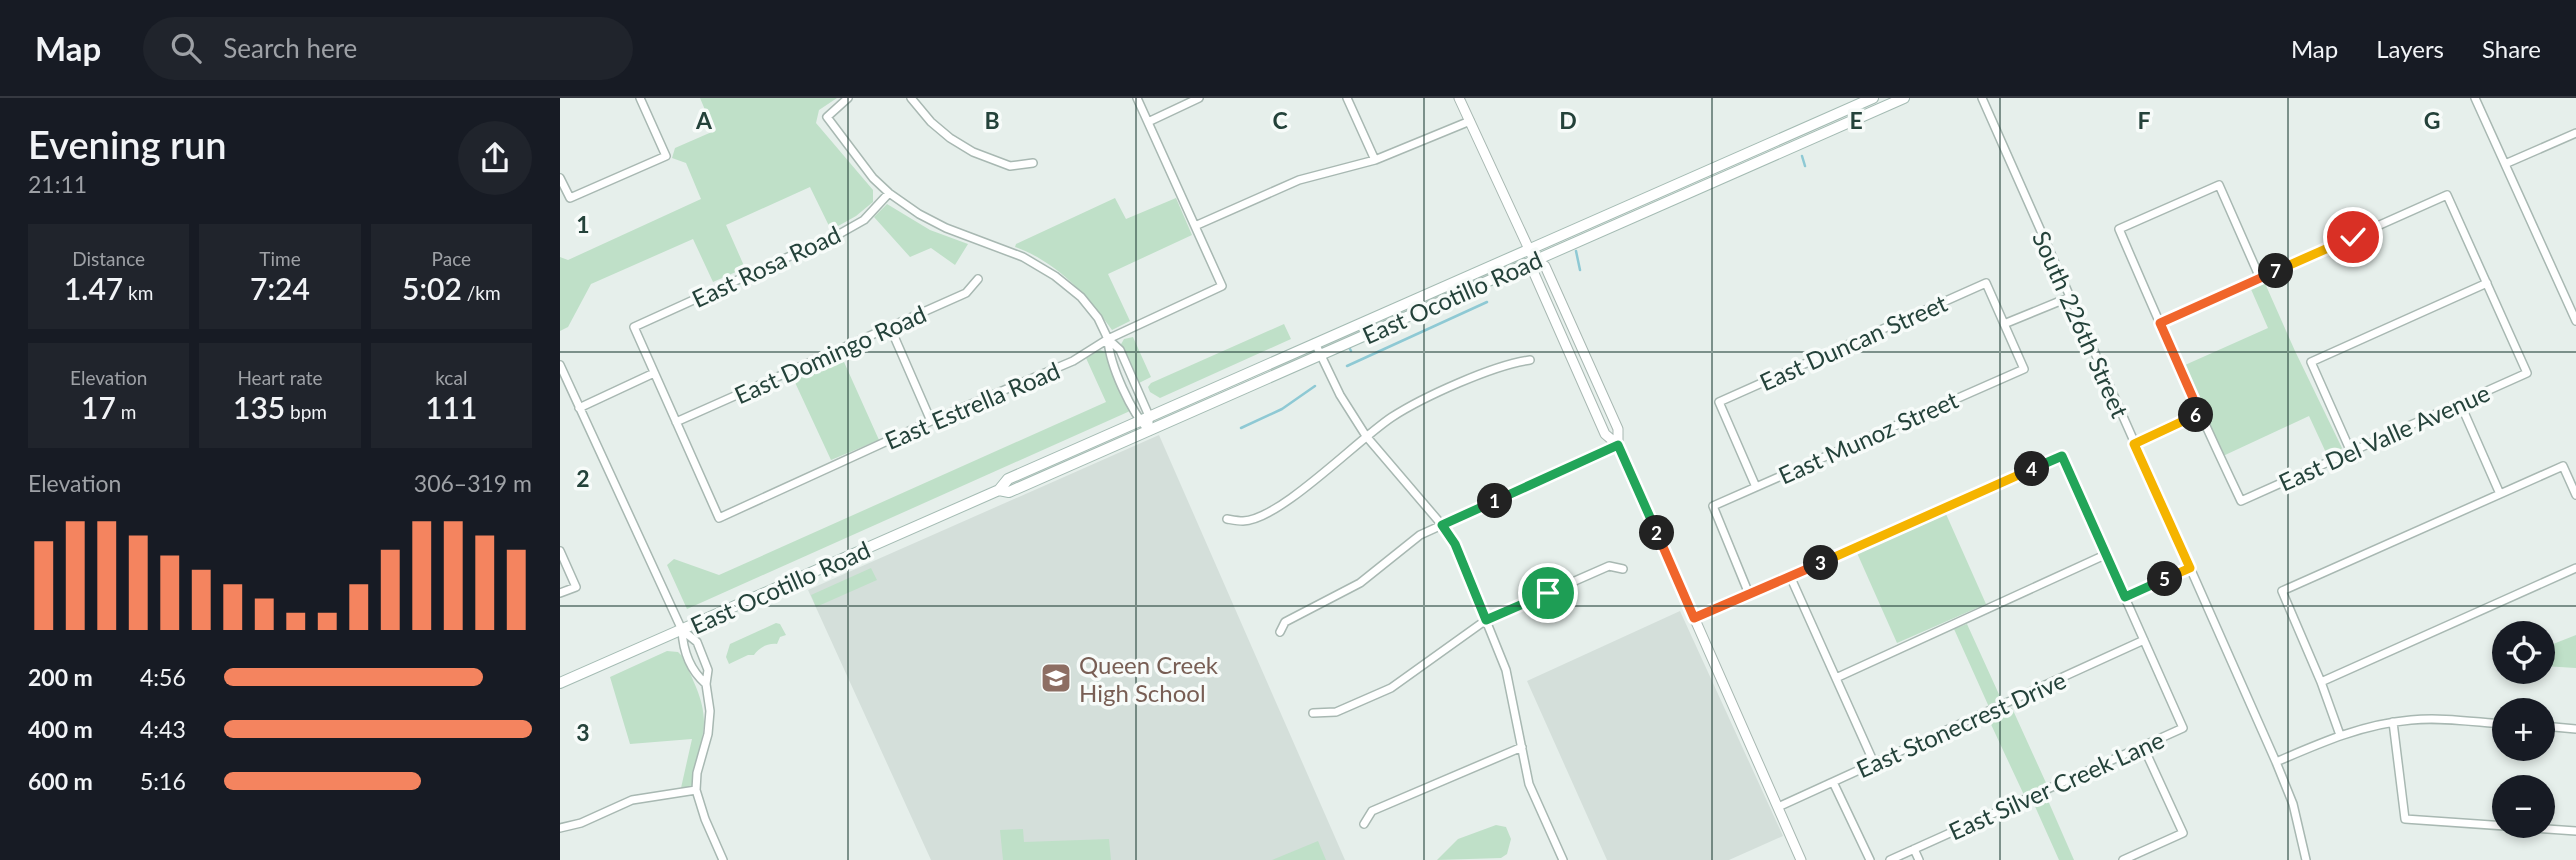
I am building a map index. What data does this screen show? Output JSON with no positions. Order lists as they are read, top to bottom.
{
  "streets": {
    "main road": ["East Ocotillo Road"],
    "street": [
      "East Rosa Road",
      "South 226th Street",
      "East Duncan Street",
      "East Domingo Road",
      "East Estrella Road",
      "East Munoz Street",
      "East Del Valle Avenue",
      "East Stonecrest Drive",
      "East Silver Creek Lane"
    ]
  },
  "crossings": [
    ["East Duncan Street", "East Munoz Street"],
    ["East Domingo Road", "East Estrella Road"],
    ["East Stonecrest Drive", "East Silver Creek Lane"]
  ],
  "places": {
    "school or university": ["Queen Creek High School"]
  },
  "page": {
    "header": "Map",
    "search": "Search here",
    "nav": ["Map", "Layers", "Share"],
    "heading": ["Evening run", "21:11"],
    "stats": [
      ["Distance", "1.47 km"],
      ["Time", "7:24"],
      ["Pace", "5:02 /km"],
      ["Elevation", "17 m"],
      ["Heart rate", "135 bpm"],
      ["kcal", "111"]
    ],
    "pins": [
      "7",
      "6",
      "4",
      "1",
      "2",
      "3",
      "5"
    ],
    "chart": ["Elevation", "306–319 m"],
    "map_buttons": ["+", "−"],
    "list": [
      {
        "name": "200 m",
        "note": "4:56"
      },
      {
        "name": "400 m",
        "note": "4:43"
      },
      {
        "name": "600 m",
        "note": "5:16"
      }
    ]
  },
  "grid": {
    "columns": [
      "A",
      "B",
      "C",
      "D",
      "E",
      "F",
      "G"
    ],
    "rows": ["1", "2", "3"]
  }
}
